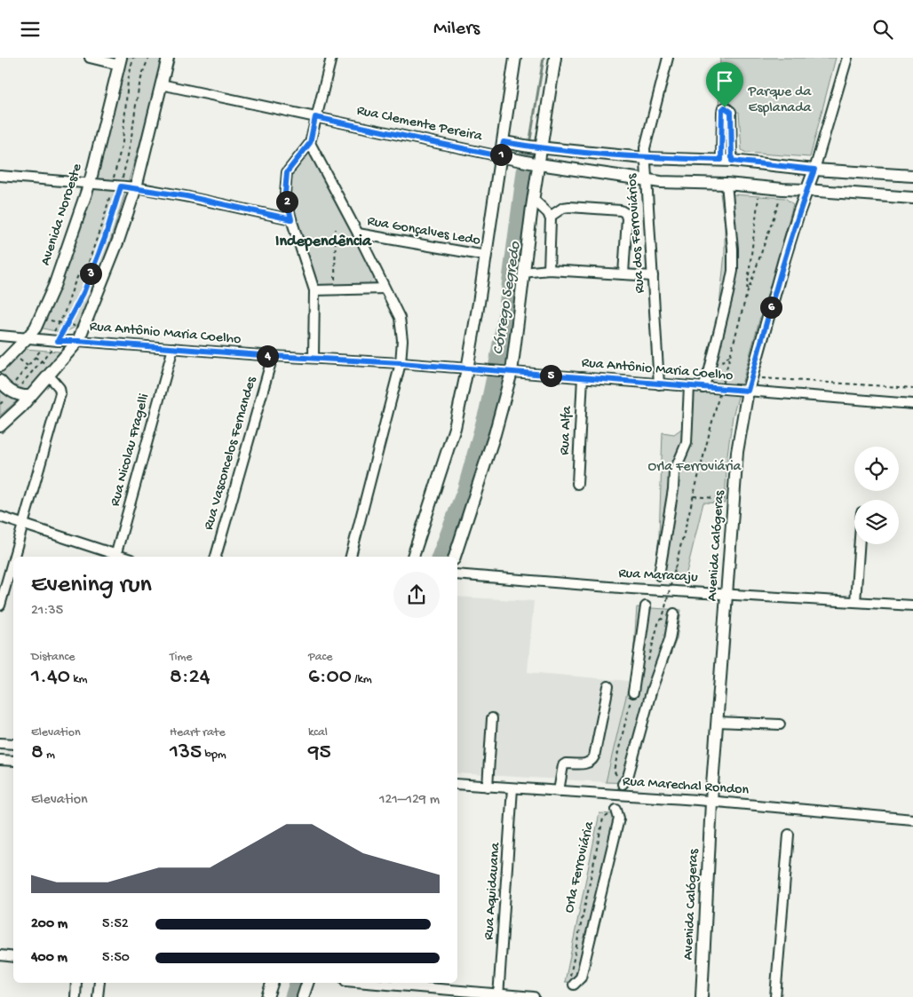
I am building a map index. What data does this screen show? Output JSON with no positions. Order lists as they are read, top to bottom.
{
  "streets": {
    "main road": ["Rua Clemente Pereira", "Avenida Noroeste", "Avenida Calógeras"],
    "street": [
      "Rua Gonçalves Ledo",
      "Rua dos Ferroviários",
      "Rua Antônio Maria Coelho",
      "Rua Alfa",
      "Rua Nicolau Fragelli",
      "Rua Vasconcelos Fernandes",
      "Rua Maracaju",
      "Rua Marechal Rondon",
      "Orla Ferroviária",
      "Rua Aquidauana"
    ]
  },
  "crossings": [
    ["Rua Clemente Pereira", "Rua dos Ferroviários"],
    ["Rua Clemente Pereira", "Avenida Calógeras"],
    ["Avenida Noroeste", "Rua Antônio Maria Coelho"],
    ["Rua dos Ferroviários", "Rua Antônio Maria Coelho"],
    ["Rua Antônio Maria Coelho", "Rua Alfa"],
    ["Rua Antônio Maria Coelho", "Rua Nicolau Fragelli"],
    ["Rua Antônio Maria Coelho", "Rua Vasconcelos Fernandes"],
    ["Rua Antônio Maria Coelho", "Avenida Calógeras"],
    ["Avenida Calógeras", "Rua Maracaju"],
    ["Avenida Calógeras", "Rua Marechal Rondon"],
    ["Rua Marechal Rondon", "Rua Aquidauana"]
  ],
  "districts": ["Independência"],
  "water": ["Córrego Segredo"],
  "parks": ["Parque da Esplanada", "Orla Ferroviária"],
  "page": {
    "header": "Milers",
    "pins": [
      "1",
      "2",
      "3",
      "6",
      "4",
      "5"
    ],
    "heading": ["Evening run", "21:35"],
    "stats": [
      ["Distance", "1.40 km"],
      ["Time", "8:24"],
      ["Pace", "6:00 /km"],
      ["Elevation", "8 m"],
      ["Heart rate", "135 bpm"],
      ["kcal", "95"]
    ],
    "chart": ["Elevation", "121–129 m"],
    "list": [
      {
        "name": "200 m",
        "note": "5:52"
      },
      {
        "name": "400 m",
        "note": "5:50"
      }
    ]
  }
}
